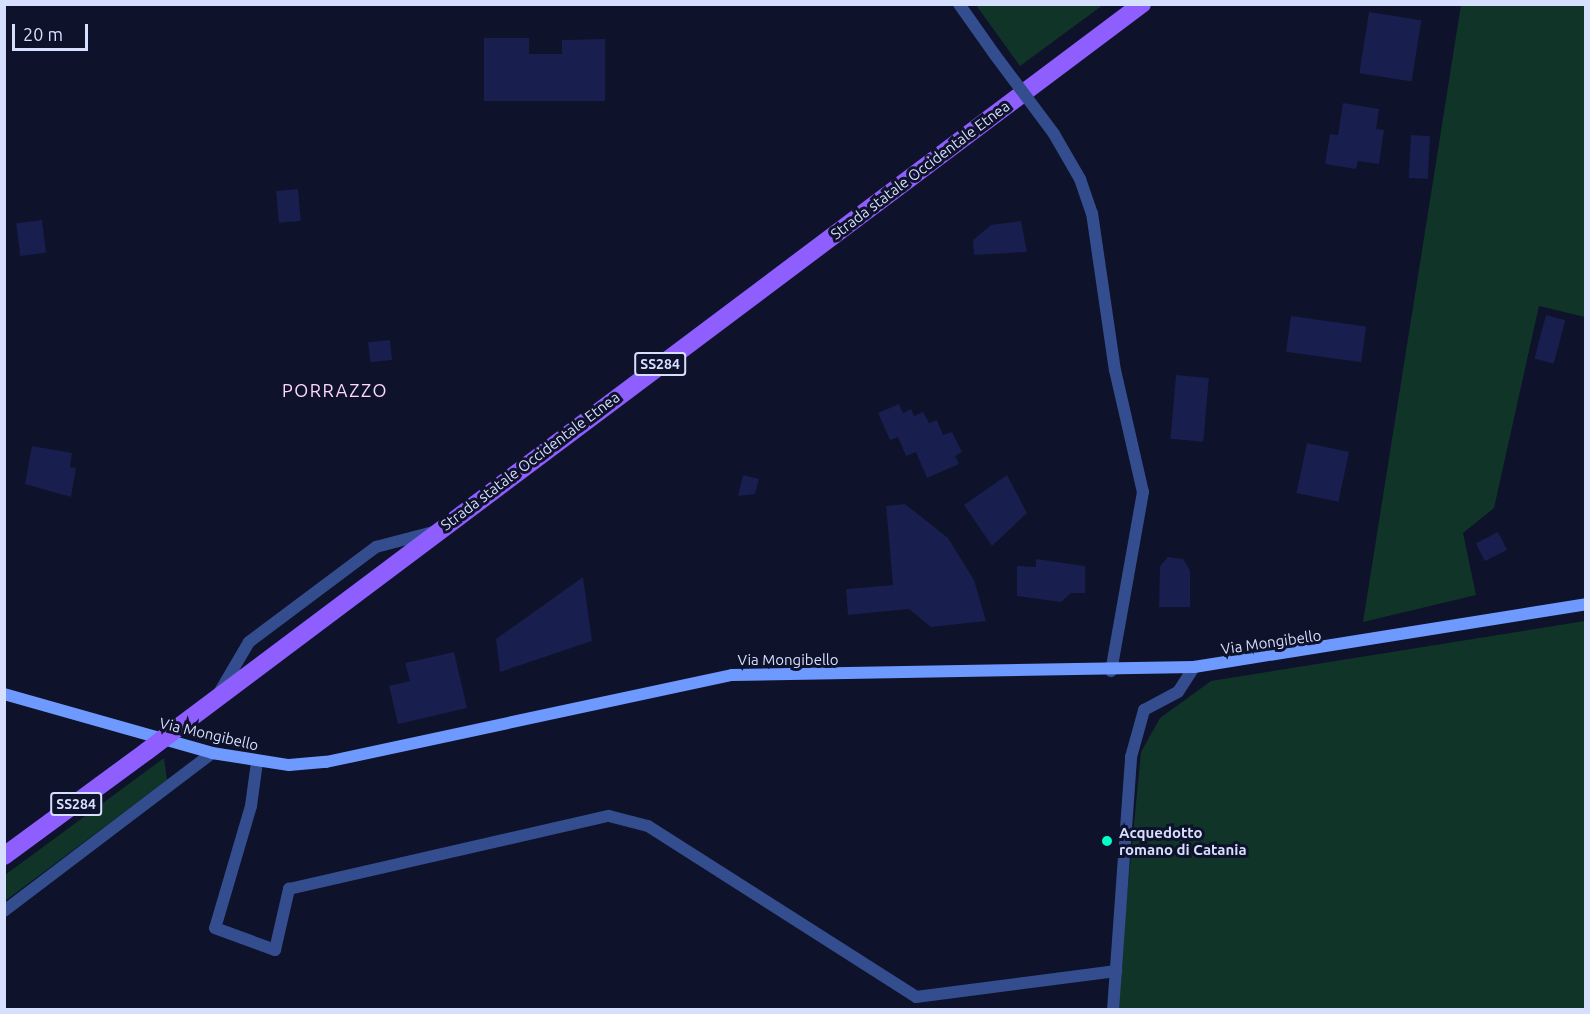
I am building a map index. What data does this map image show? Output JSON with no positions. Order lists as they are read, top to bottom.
{
  "streets": {
    "main road": ["Strada statale Occidentale Etnea", "SS284"],
    "street": ["Via Mongibello"]
  },
  "districts": ["PORRAZZO"],
  "places": ["Acquedotto romano di Catania"],
  "scale_bar": "20 m"
}
